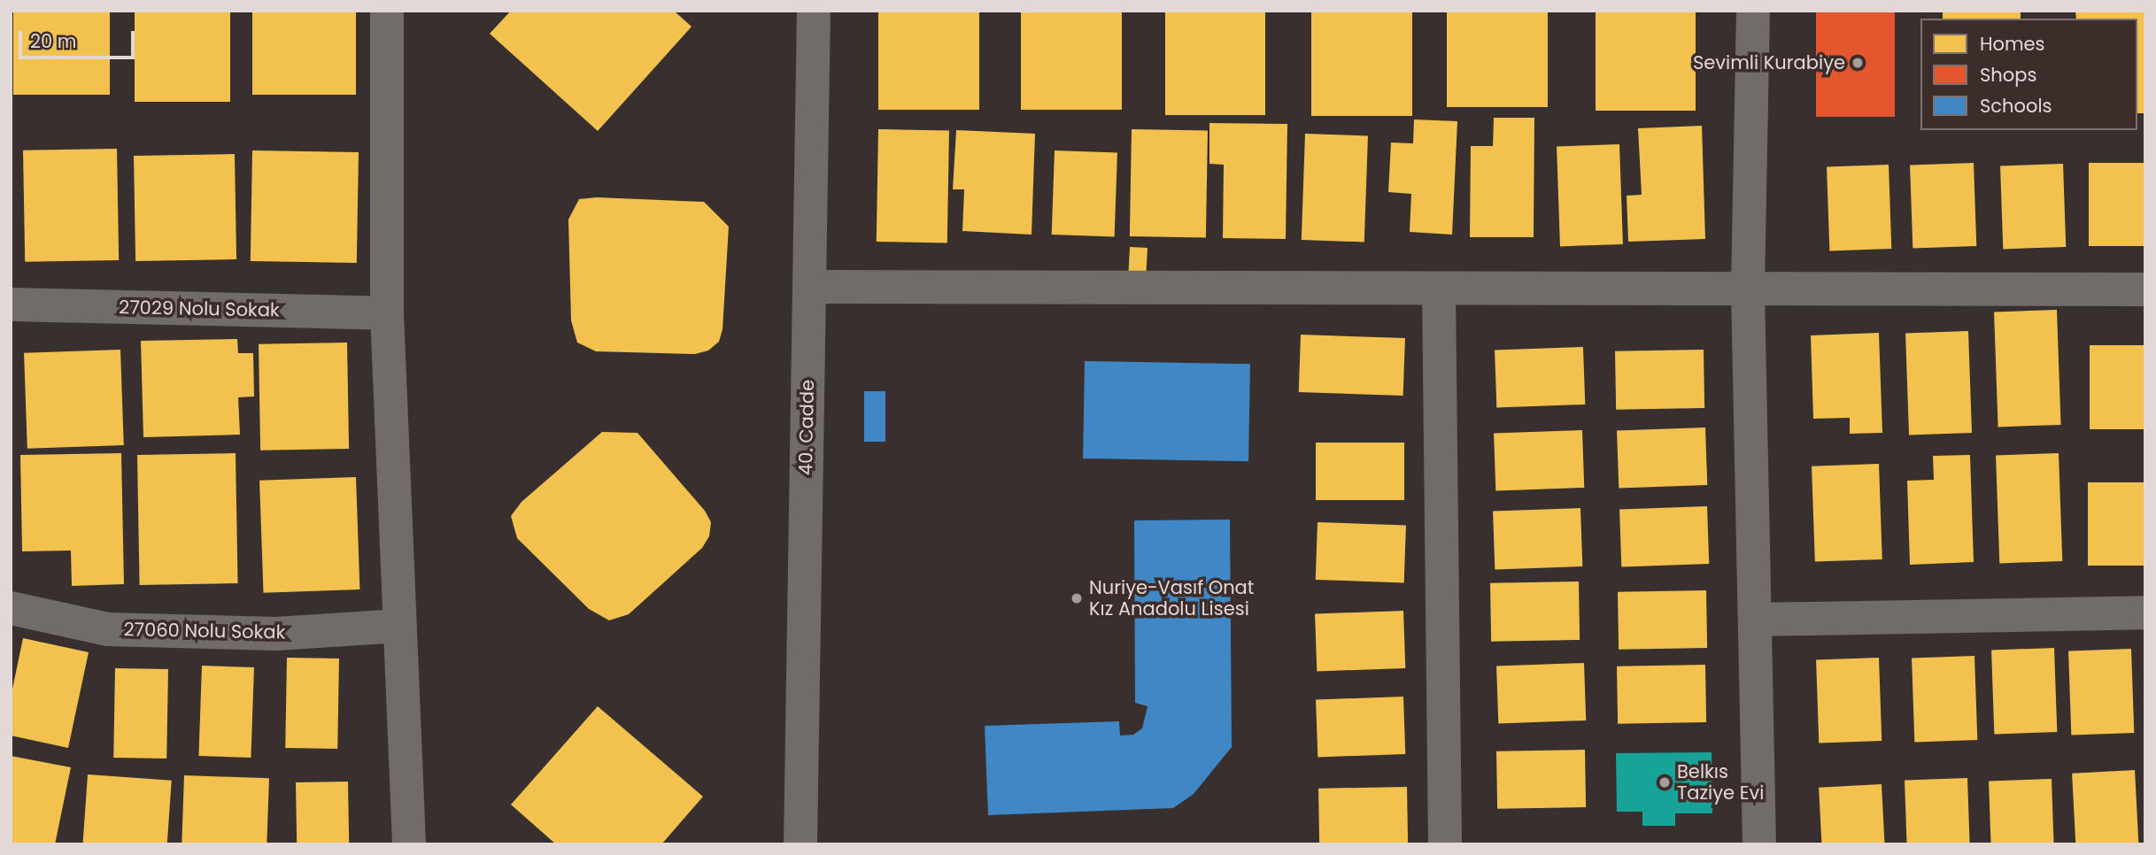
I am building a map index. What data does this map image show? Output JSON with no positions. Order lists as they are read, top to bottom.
{
  "streets": {
    "street": ["27029 Nolu Sokak", "40. Cadde", "27060 Nolu Sokak"]
  },
  "places": ["Sevimli Kurabiye", "Nuriye-Vasıf Onat Kız Anadolu Lisesi", "Belkıs Taziye Evi"],
  "legend": ["Homes", "Shops", "Schools"],
  "scale_bar": "20 m"
}
